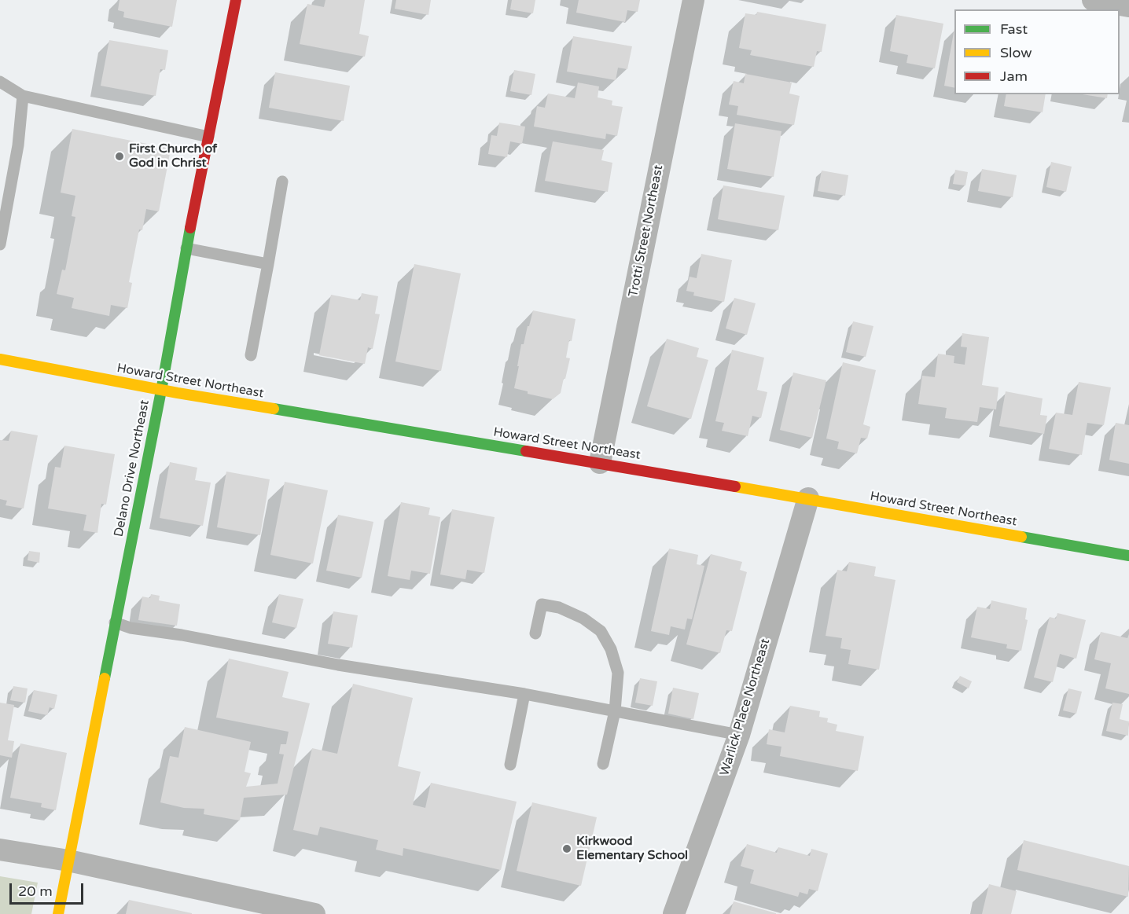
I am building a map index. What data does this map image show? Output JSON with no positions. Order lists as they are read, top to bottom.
{
  "streets": {
    "street": [
      "Trotti Street Northeast",
      "Howard Street Northeast",
      "Delano Drive Northeast",
      "Warlick Place Northeast"
    ]
  },
  "crossings": [
    ["Trotti Street Northeast", "Howard Street Northeast"],
    ["Howard Street Northeast", "Delano Drive Northeast"],
    ["Howard Street Northeast", "Warlick Place Northeast"]
  ],
  "places": ["First Church of God in Christ", "Kirkwood Elementary School"],
  "legend": ["Fast", "Slow", "Jam"],
  "scale_bar": "20 m"
}
